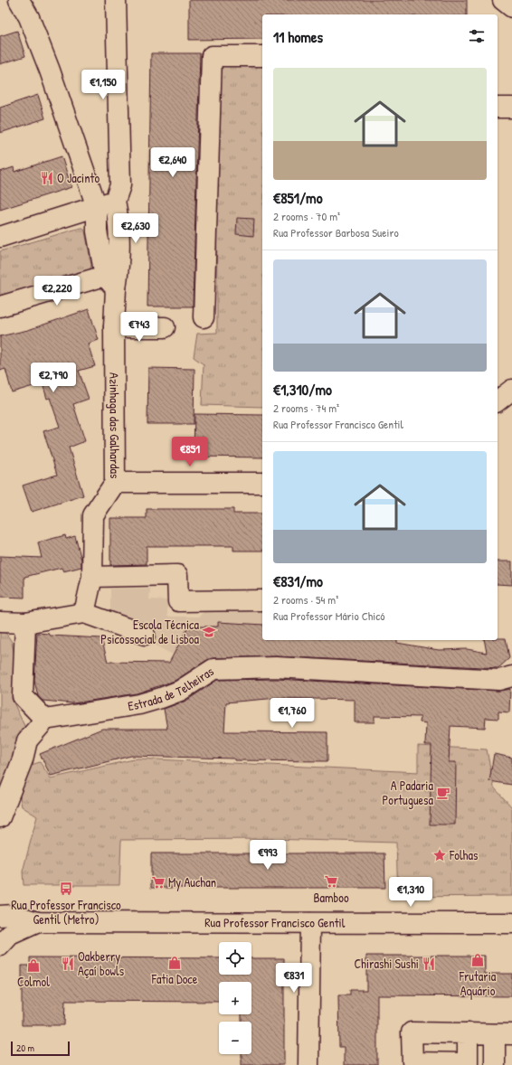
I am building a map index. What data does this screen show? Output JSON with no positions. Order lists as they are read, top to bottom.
{
  "streets": {
    "street": ["Azinhaga das Galhardas", "Estrada de Telheiras", "Rua Professor Francisco Gentil"]
  },
  "places": {
    "restaurant": ["O Jacinto", "Oakberry Açaí bowls", "Chirashi Sushi"],
    "school or university": ["Escola Técnica Psicossocial de Lisboa"],
    "cafe": ["A Padaria Portuguesa"],
    "place": ["Folhas"],
    "supermarket": ["Bamboo", "My Auchan"],
    "bus stop": ["Rua Professor Francisco Gentil (Metro)"],
    "shop": ["Frutaria Aquário", "Fatia Doce", "Colmol"]
  },
  "scale_bar": "20 m",
  "page": {
    "heading": "11 homes",
    "list": [
      {
        "name": "€851/mo",
        "note": "2 rooms · 70 m² · Rua Professor Barbosa Sueiro"
      },
      {
        "name": "€1,310/mo",
        "note": "2 rooms · 74 m² · Rua Professor Francisco Gentil"
      },
      {
        "name": "€831/mo",
        "note": "2 rooms · 54 m² · Rua Professor Mário Chicó"
      }
    ],
    "price": [
      "€1,150",
      "€2,640",
      "€2,630",
      "€2,220",
      "€743",
      "€2,790",
      "€851",
      "€1,760",
      "€993",
      "€1,310",
      "€831"
    ],
    "map_buttons": ["+", "−"],
    "scale": "20 m"
  }
}
